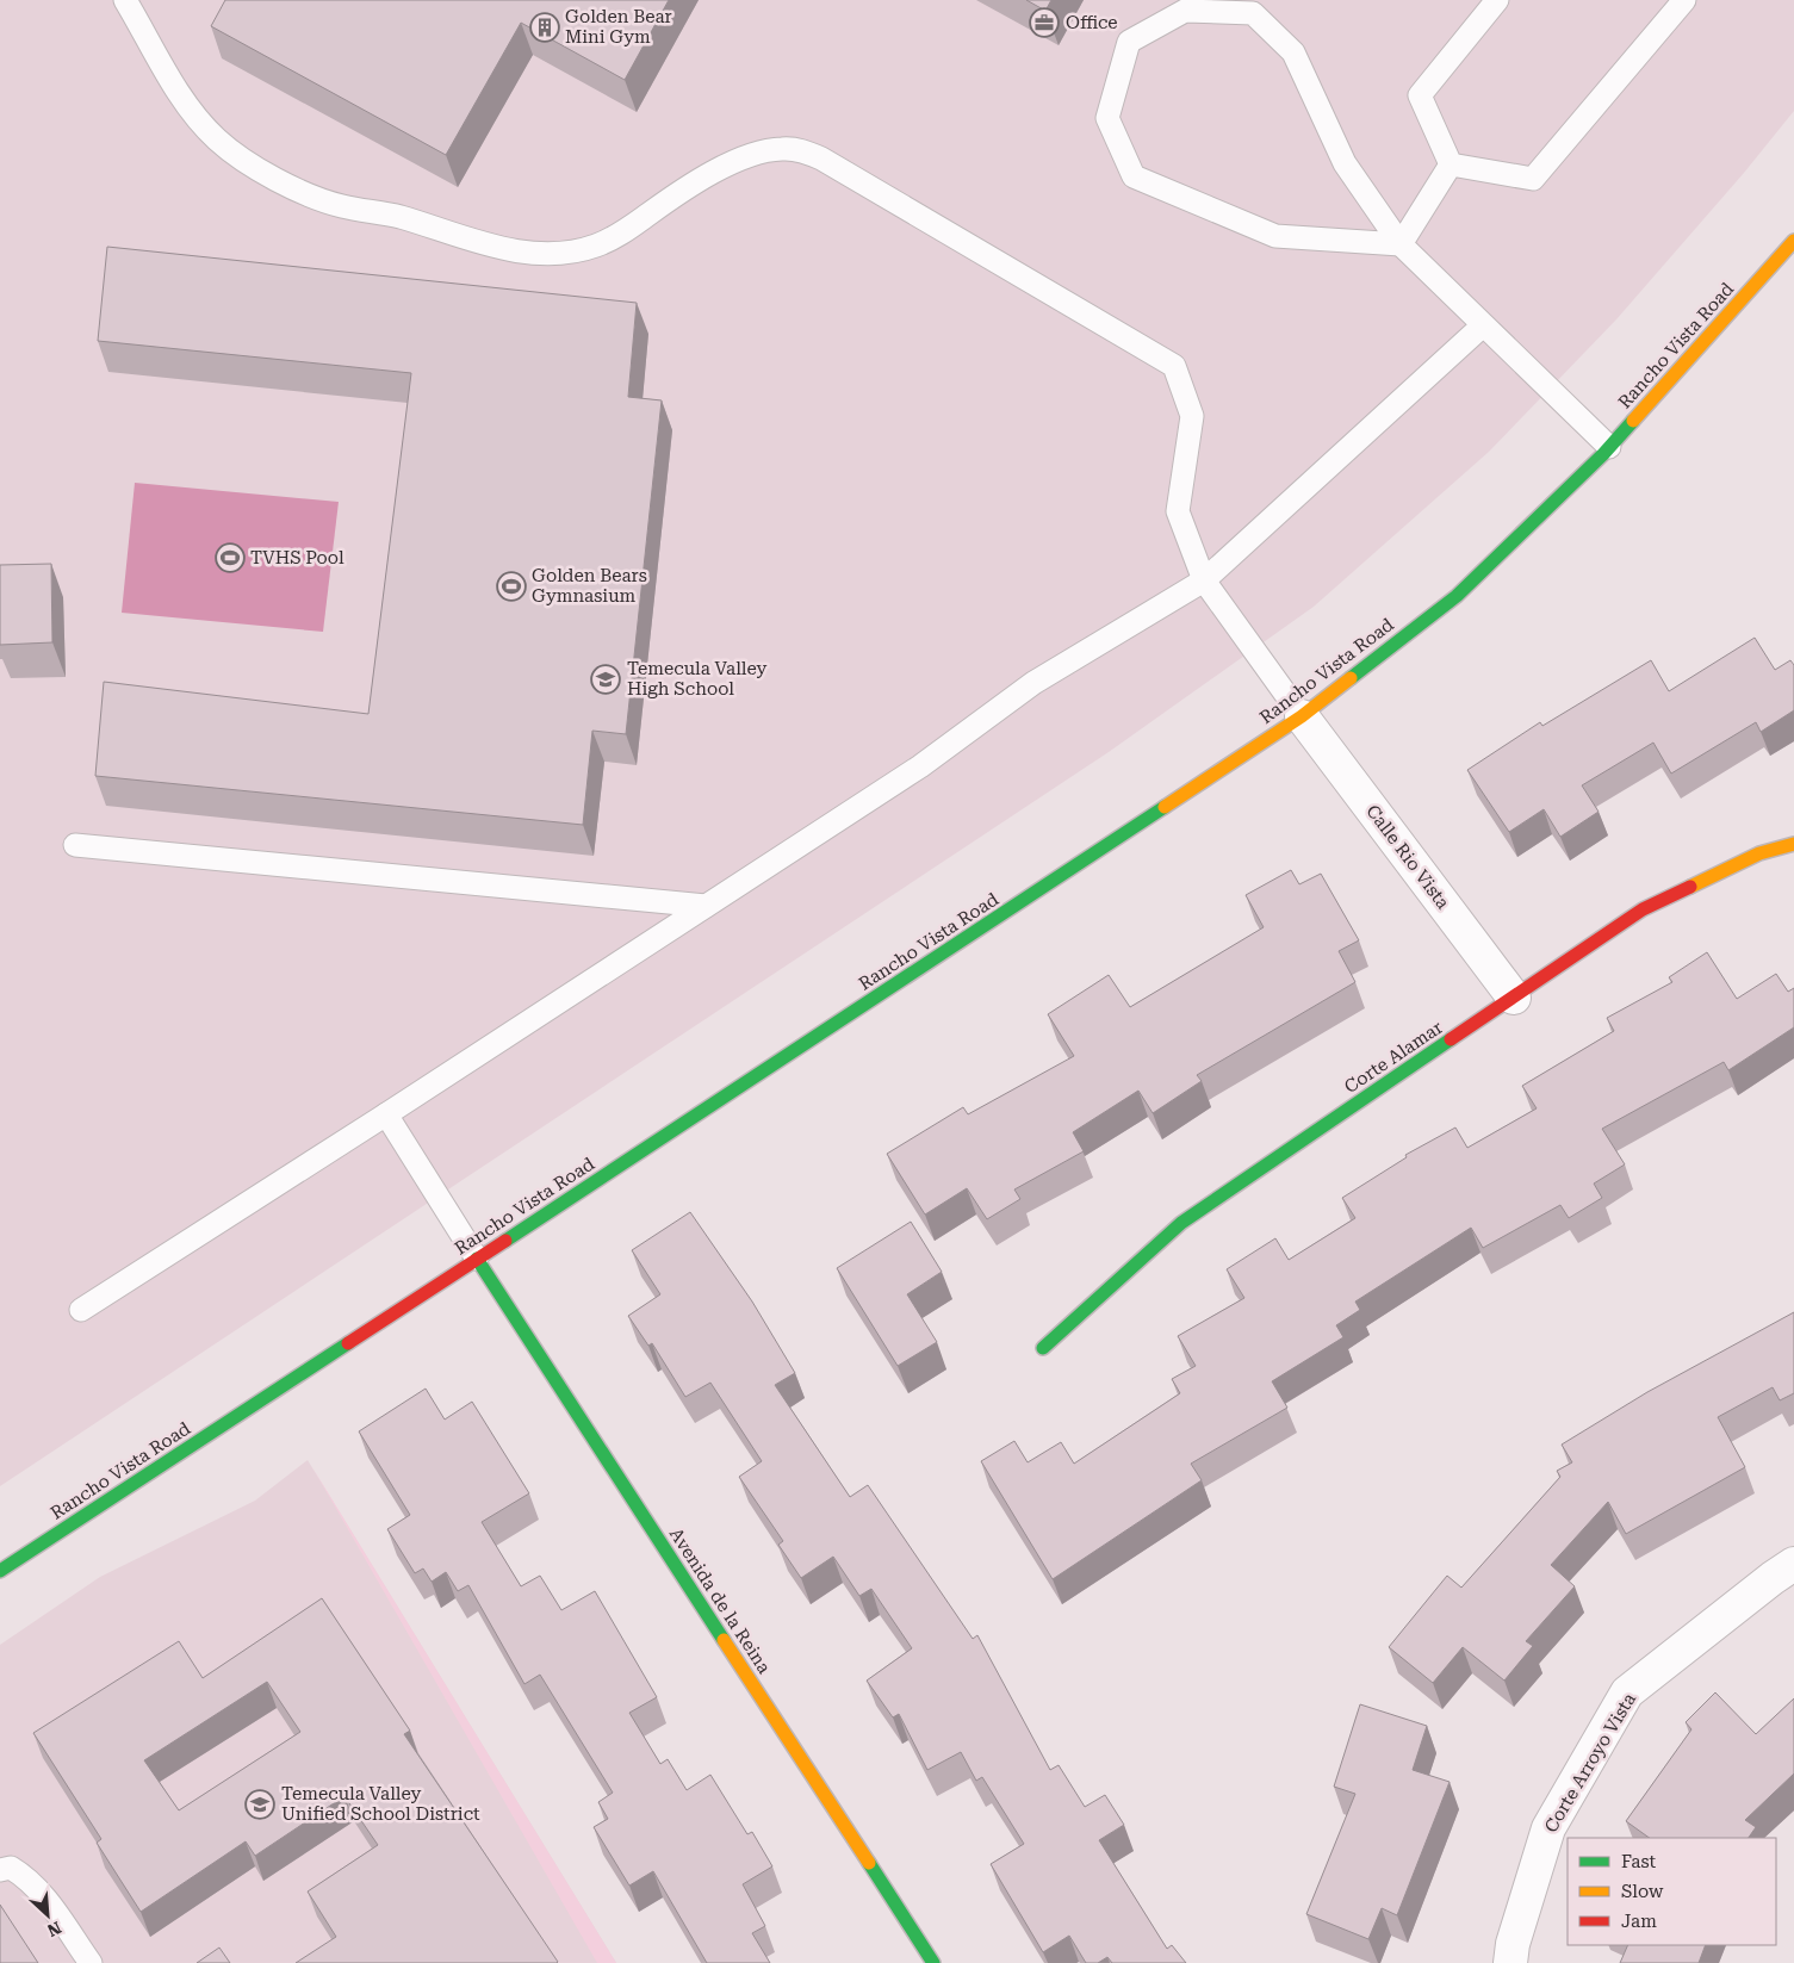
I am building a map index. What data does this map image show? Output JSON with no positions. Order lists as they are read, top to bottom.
{
  "streets": {
    "main road": ["Rancho Vista Road", "Corte Alamar", "Avenida de la Reina"],
    "street": ["Calle Rio Vista", "Corte Arroyo Vista"]
  },
  "crossings": [
    ["Rancho Vista Road", "Calle Rio Vista"],
    ["Rancho Vista Road", "Avenida de la Reina"],
    ["Calle Rio Vista", "Corte Alamar"]
  ],
  "places": {
    "office": ["Office"],
    "building": ["Golden Bear Mini Gym"],
    "sports": ["TVHS Pool", "Golden Bears Gymnasium"],
    "school or university": ["Temecula Valley High School", "Temecula Valley Unified School District"]
  },
  "legend": ["Fast", "Slow", "Jam"],
  "north": "bottom right"
}
